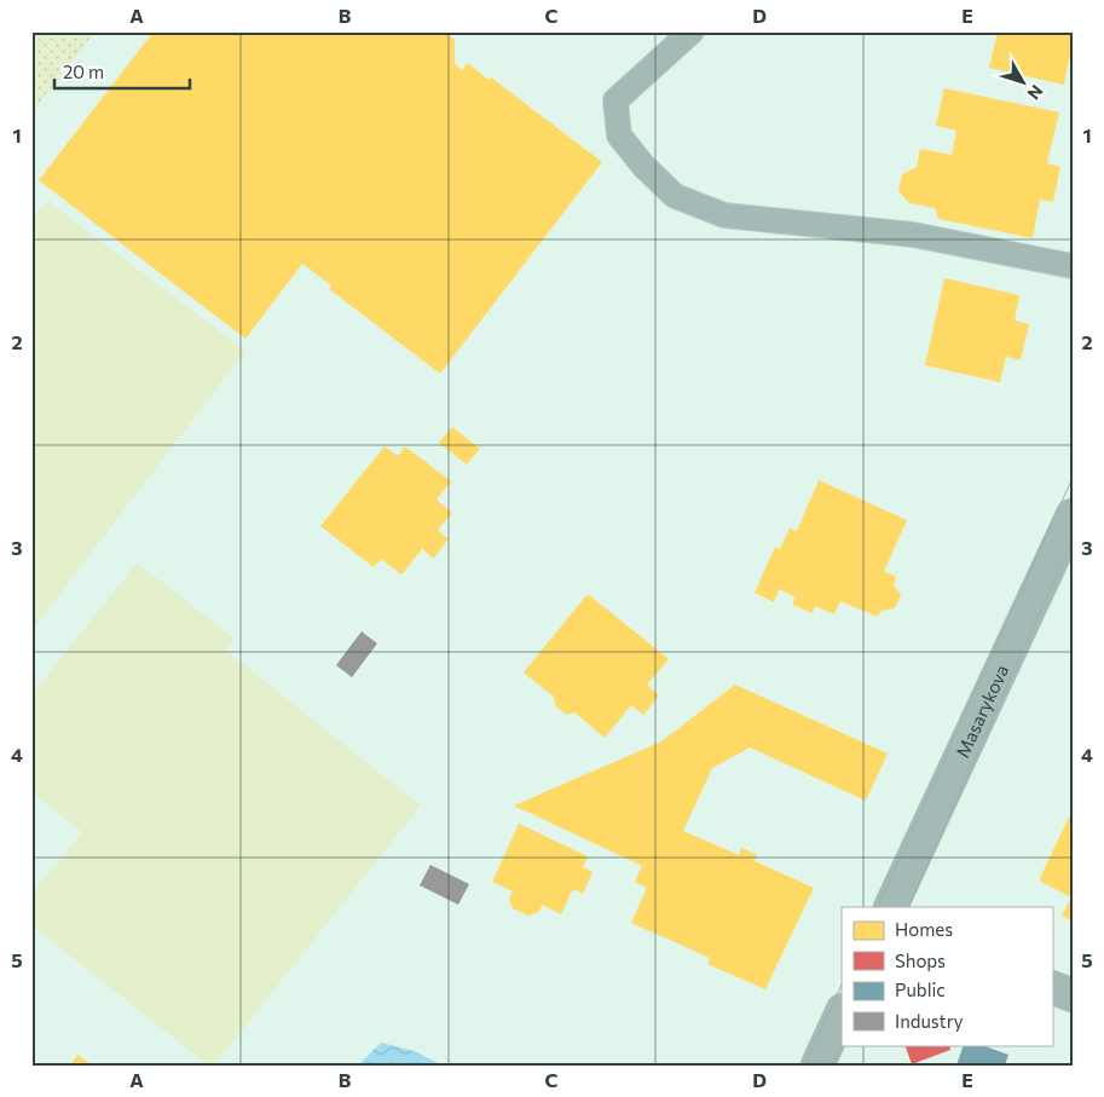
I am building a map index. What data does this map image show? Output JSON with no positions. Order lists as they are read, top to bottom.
{
  "streets": {
    "street": ["Masarykova"]
  },
  "legend": [
    "Homes",
    "Shops",
    "Public",
    "Industry"
  ],
  "scale_bar": "20 m",
  "north": "bottom right",
  "grid": {
    "columns": [
      "A",
      "B",
      "C",
      "D",
      "E"
    ],
    "rows": [
      "1",
      "2",
      "3",
      "4",
      "5"
    ]
  }
}
